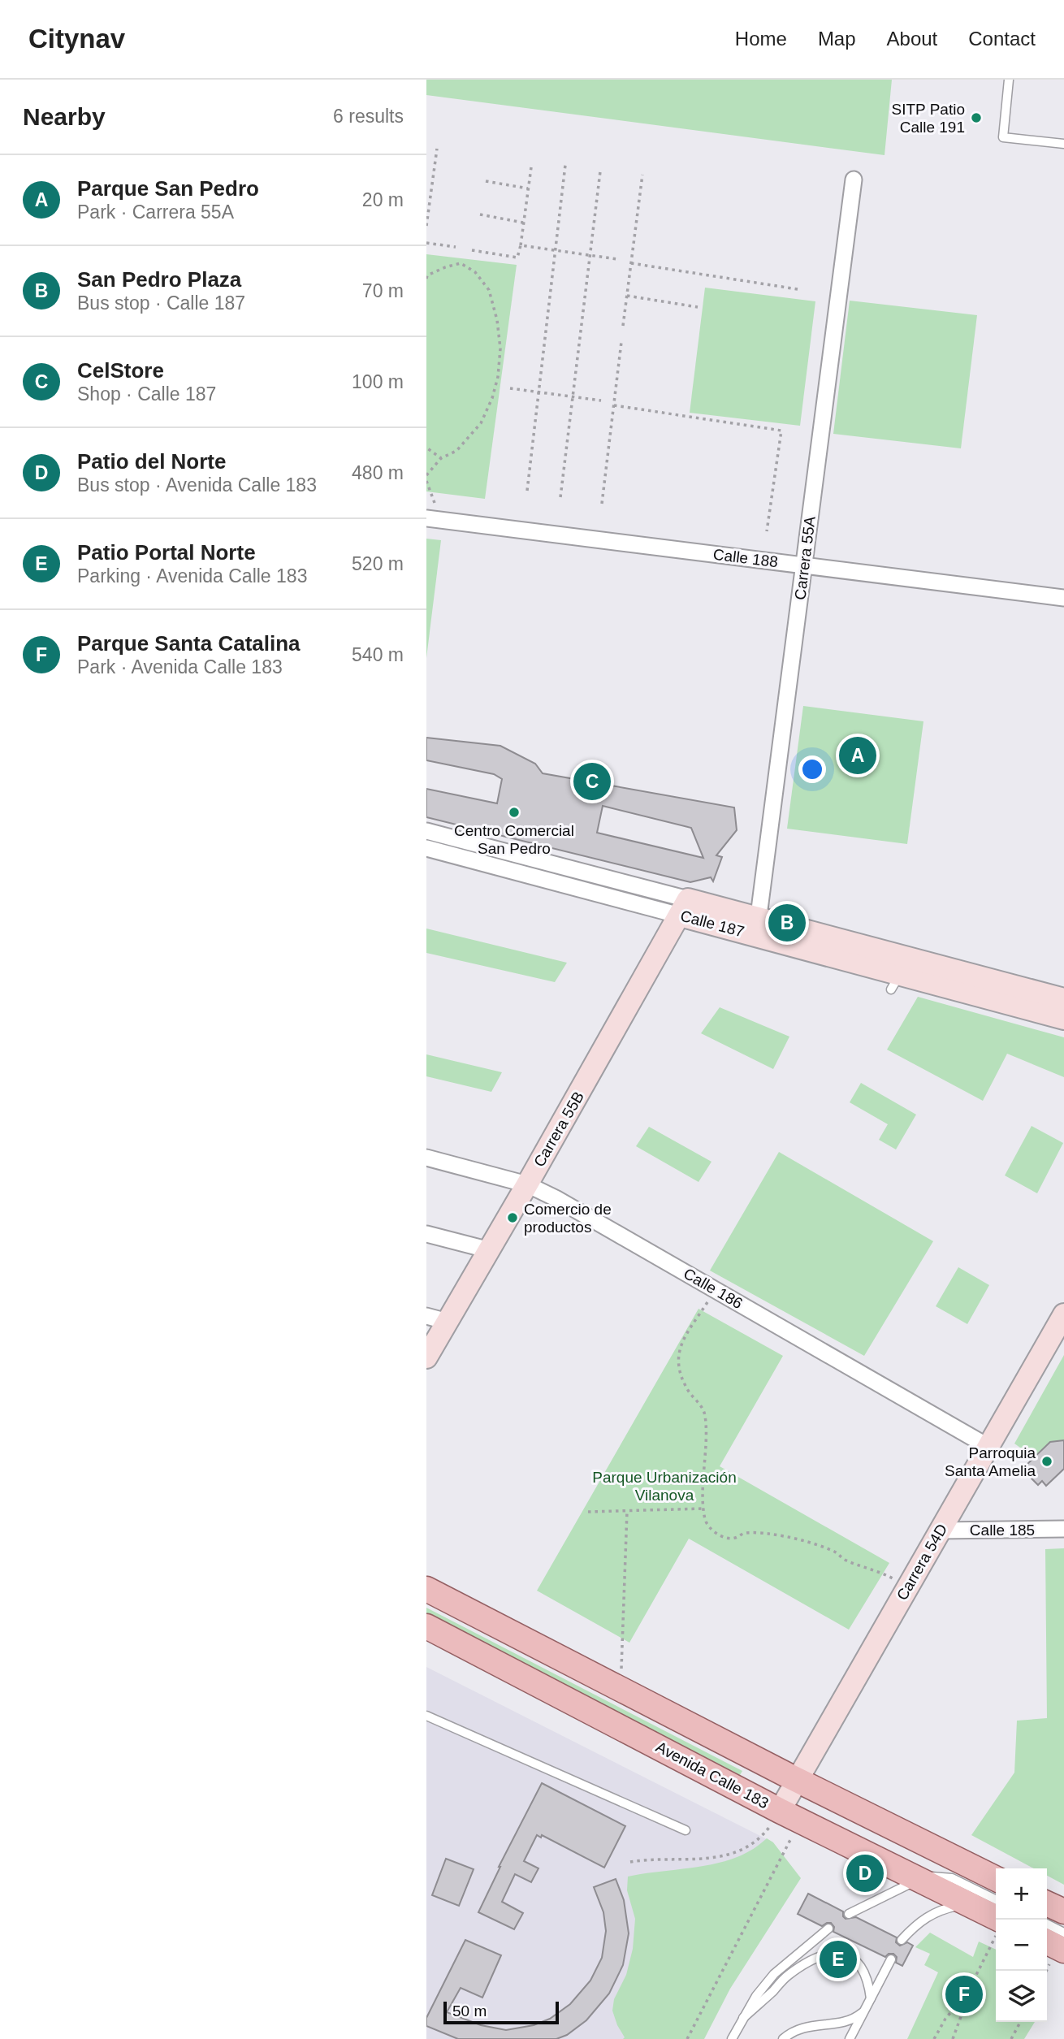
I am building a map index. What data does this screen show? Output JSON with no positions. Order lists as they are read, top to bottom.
{
  "streets": {
    "main road": ["Avenida Calle 183"],
    "street": [
      "Calle 188",
      "Carrera 55A",
      "Calle 187",
      "Carrera 55B",
      "Calle 186",
      "Calle 185",
      "Carrera 54D"
    ]
  },
  "crossings": [
    ["Calle 188", "Carrera 55A"],
    ["Carrera 55A", "Calle 187"],
    ["Calle 187", "Carrera 55B"],
    ["Carrera 55B", "Calle 186"],
    ["Calle 186", "Carrera 54D"],
    ["Calle 185", "Carrera 54D"],
    ["Carrera 54D", "Avenida Calle 183"]
  ],
  "parks": ["Parque Urbanización Vilanova"],
  "places": [
    "SITP Patio Calle 191",
    "Centro Comercial San Pedro",
    "Comercio de productos",
    "Parroquia Santa Amelia"
  ],
  "scale_bar": "50 m",
  "page": {
    "header": "Citynav",
    "nav": [
      "Home",
      "Map",
      "About",
      "Contact"
    ],
    "heading": ["Nearby", "6 results"],
    "list": [
      {
        "mark": "A",
        "name": "Parque San Pedro",
        "note": "Park · Carrera 55A",
        "value": "20 m"
      },
      {
        "mark": "B",
        "name": "San Pedro Plaza",
        "note": "Bus stop · Calle 187",
        "value": "70 m"
      },
      {
        "mark": "C",
        "name": "CelStore",
        "note": "Shop · Calle 187",
        "value": "100 m"
      },
      {
        "mark": "D",
        "name": "Patio del Norte",
        "note": "Bus stop · Avenida Calle 183",
        "value": "480 m"
      },
      {
        "mark": "E",
        "name": "Patio Portal Norte",
        "note": "Parking · Avenida Calle 183",
        "value": "520 m"
      },
      {
        "mark": "F",
        "name": "Parque Santa Catalina",
        "note": "Park · Avenida Calle 183",
        "value": "540 m"
      }
    ],
    "pins": [
      "A",
      "C",
      "B",
      "D",
      "E",
      "F"
    ],
    "map_buttons": ["+", "−"],
    "scale": "50 m"
  }
}
